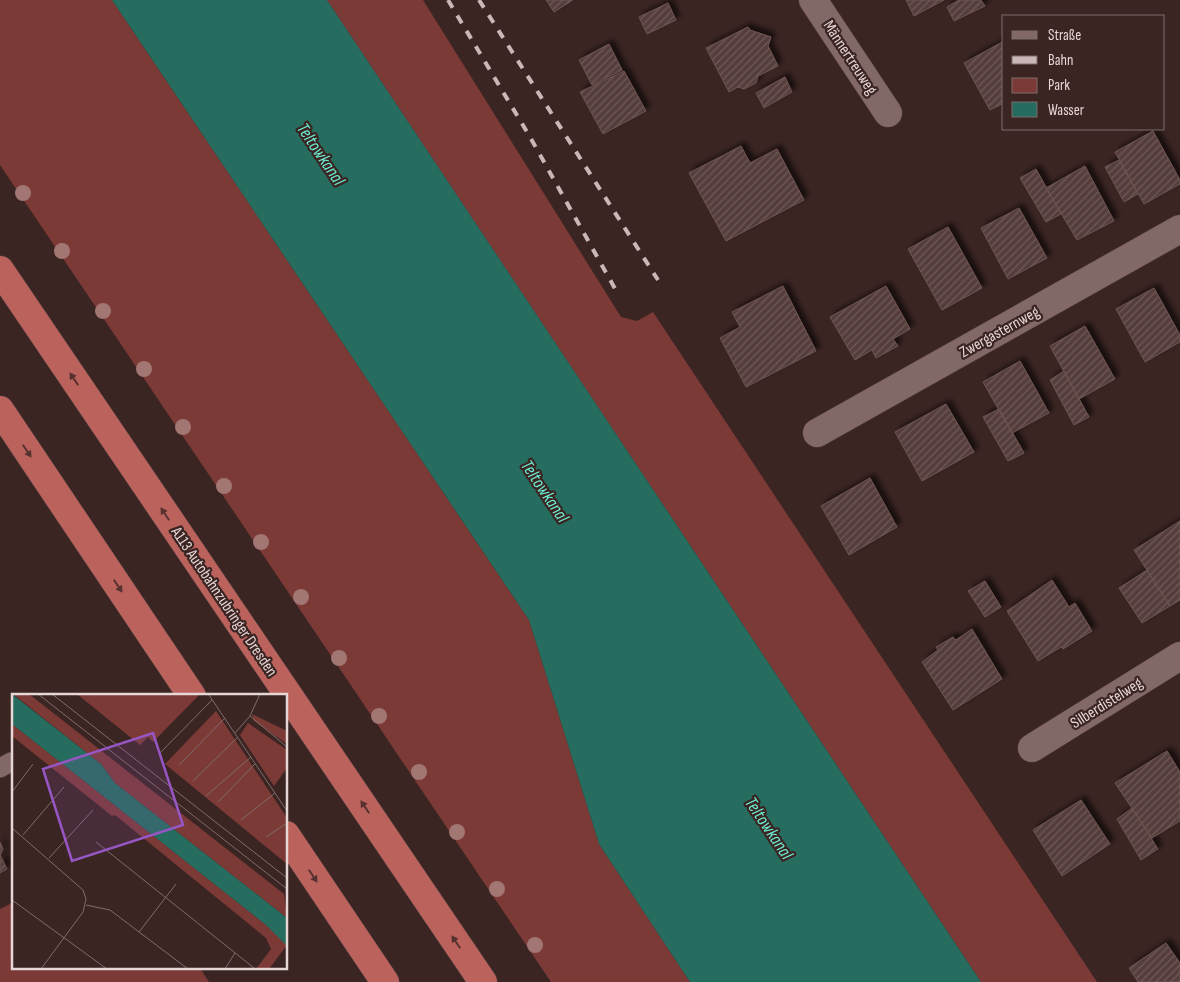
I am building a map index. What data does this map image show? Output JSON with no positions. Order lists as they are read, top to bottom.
{
  "streets": {
    "highway": ["A113 Autobahnzubringer Dresden"],
    "street": ["Männertreuweg", "Zwergasternweg", "Silberdistelweg"]
  },
  "water": ["Teltowkanal"],
  "legend": [
    "Straße",
    "Bahn",
    "Park",
    "Wasser"
  ]
}
